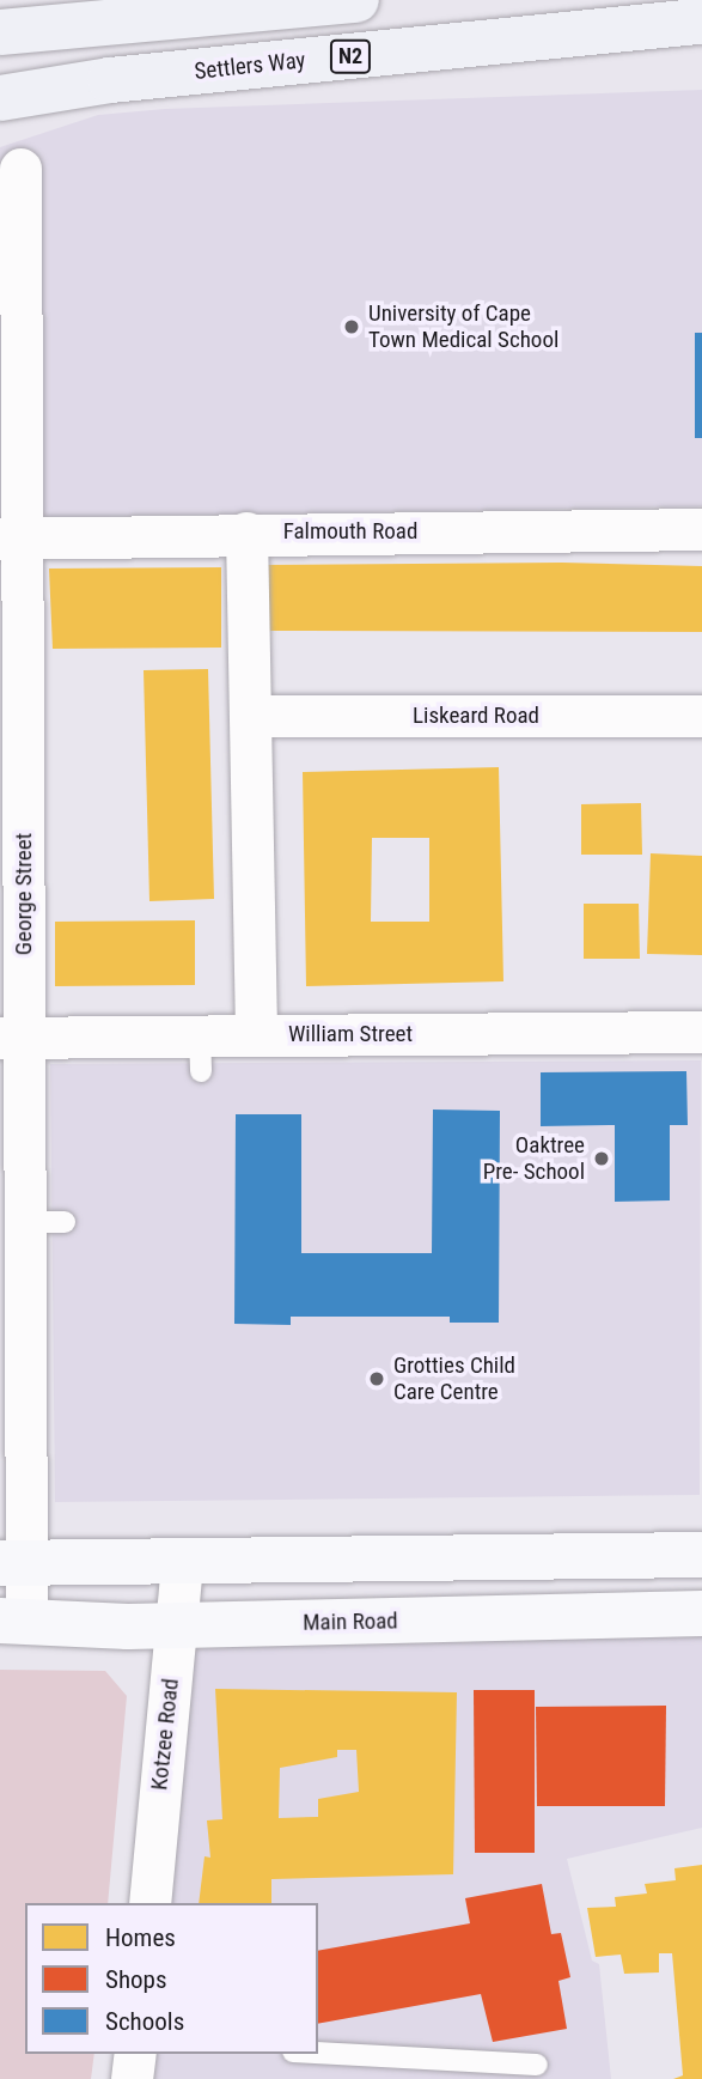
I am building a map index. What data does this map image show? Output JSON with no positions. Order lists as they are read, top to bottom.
{
  "streets": {
    "highway": ["N2", "Settlers Way"],
    "main road": ["Main Road"],
    "street": [
      "Falmouth Road",
      "Liskeard Road",
      "George Street",
      "William Street",
      "Kotzee Road"
    ]
  },
  "crossings": [
    ["Falmouth Road", "George Street"],
    ["George Street", "William Street"],
    ["George Street", "Main Road"],
    ["Main Road", "Kotzee Road"]
  ],
  "places": ["University of Cape Town Medical School", "Oaktree Pre- School", "Grotties Child Care Centre"],
  "legend": ["Homes", "Shops", "Schools"]
}
